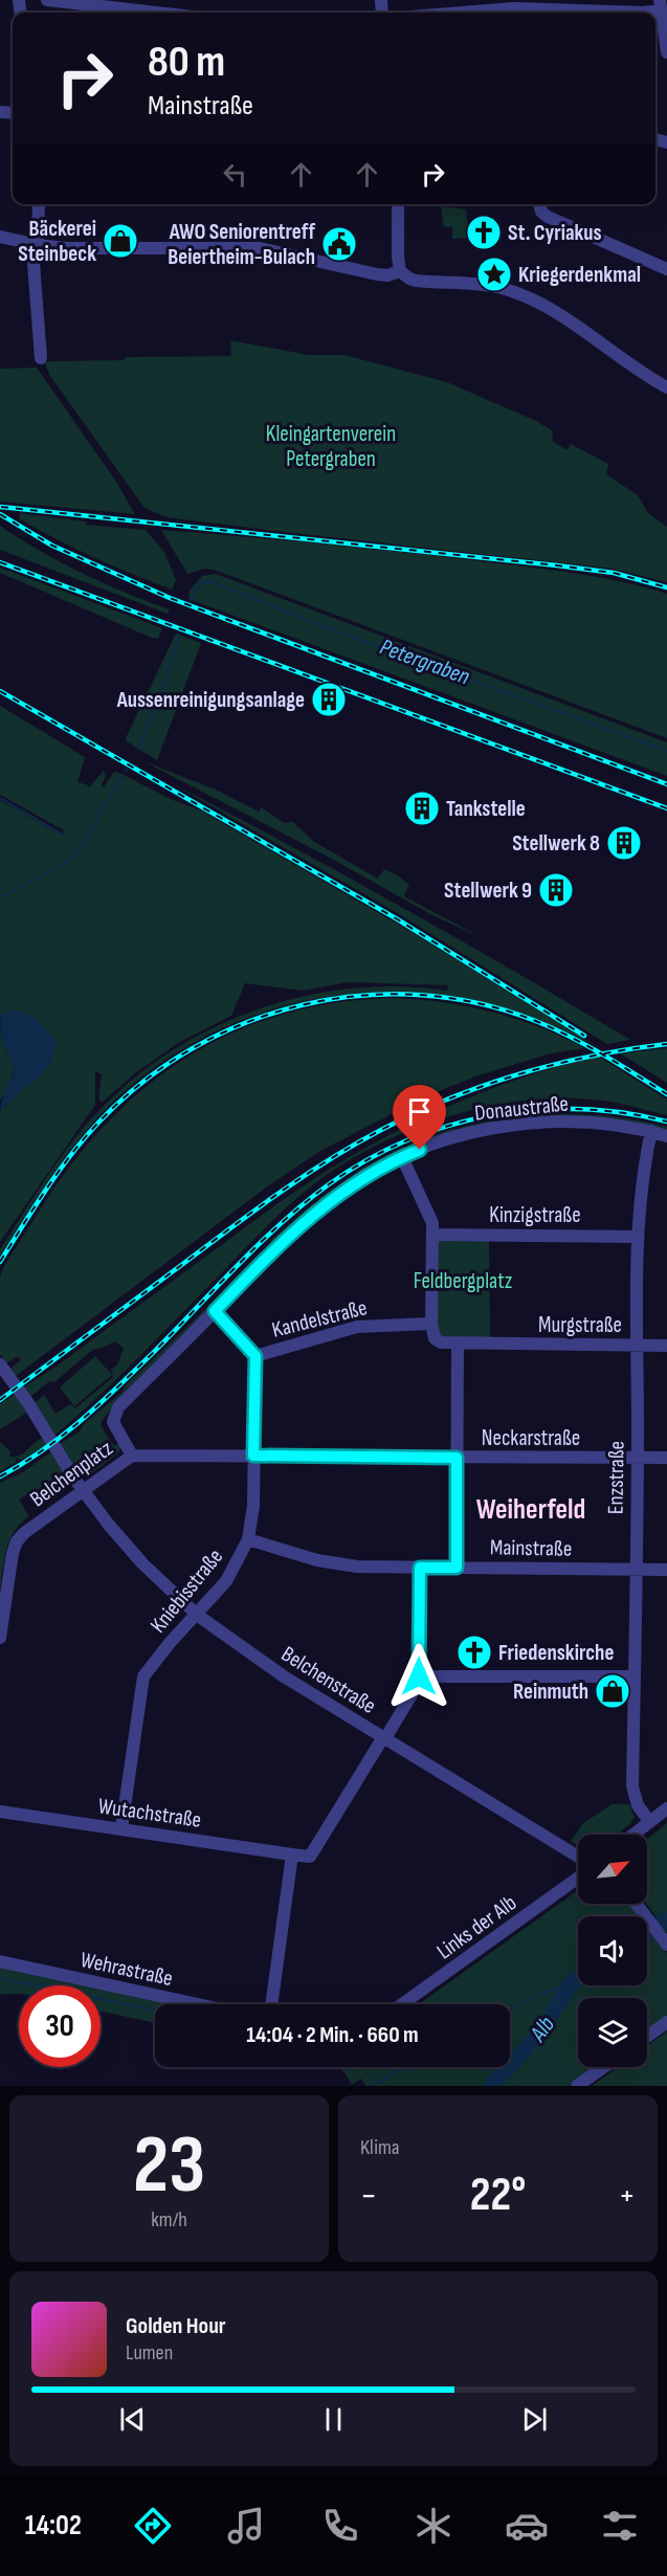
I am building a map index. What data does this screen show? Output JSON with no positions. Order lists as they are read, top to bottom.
{
  "streets": {
    "street": [
      "Donaustraße",
      "Kinzigstraße",
      "Kandelstraße",
      "Murgstraße",
      "Neckarstraße",
      "Belchenplatz",
      "Enzstraße",
      "Mainstraße",
      "Kniebisstraße",
      "Belchenstraße",
      "Wutachstraße",
      "Links der Alb",
      "Wehrastraße"
    ]
  },
  "crossings": [
    ["Donaustraße", "Neckarstraße"],
    ["Donaustraße", "Belchenplatz"],
    ["Donaustraße", "Enzstraße"],
    ["Kinzigstraße", "Enzstraße"],
    ["Kandelstraße", "Kniebisstraße"],
    ["Murgstraße", "Enzstraße"],
    ["Neckarstraße", "Belchenplatz"],
    ["Neckarstraße", "Enzstraße"],
    ["Neckarstraße", "Kniebisstraße"],
    ["Belchenplatz", "Belchenstraße"],
    ["Enzstraße", "Mainstraße"],
    ["Mainstraße", "Kniebisstraße"],
    ["Kniebisstraße", "Belchenstraße"],
    ["Kniebisstraße", "Wutachstraße"]
  ],
  "districts": ["Weiherfeld"],
  "water": ["Petergraben", "Alb"],
  "parks": ["Kleingartenverein Petergraben", "Feldbergplatz"],
  "places": {
    "church": ["St. Cyriakus", "Friedenskirche"],
    "shop": ["Bäckerei Steinbeck", "Reinmuth"],
    "public building": ["AWO Seniorentreff Beiertheim-Bulach"],
    "place": ["Kriegerdenkmal"],
    "building": [
      "Aussenreinigungsanlage",
      "Tankstelle",
      "Stellwerk 8",
      "Stellwerk 9"
    ]
  },
  "north": "top right",
  "page": {
    "turn": ["80 m", "Mainstraße"],
    "limit": "30",
    "trip": "14:04 · 2 Min. · 660 m",
    "tile": [
      ["23", "km/h"],
      "Klima"
    ],
    "heat": ["−", "22°", "+"],
    "song": ["Golden Hour", "Lumen"],
    "tabs": "14:02"
  }
}
